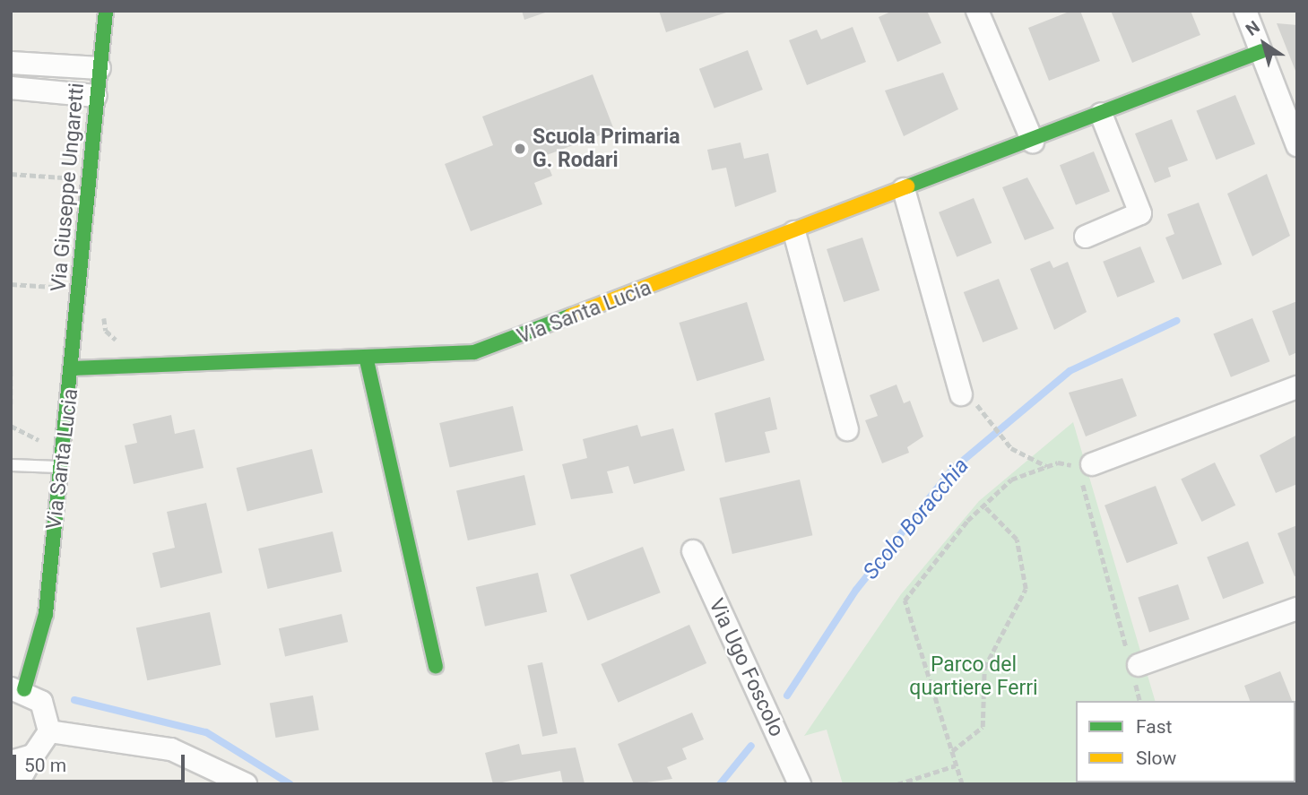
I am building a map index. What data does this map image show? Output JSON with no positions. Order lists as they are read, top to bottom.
{
  "streets": {
    "street": ["Via Giuseppe Ungaretti", "Via Santa Lucia", "Via Ugo Foscolo"]
  },
  "crossings": [
    ["Via Giuseppe Ungaretti", "Via Santa Lucia"]
  ],
  "water": ["Scolo Boracchia"],
  "parks": ["Parco del quartiere Ferri"],
  "places": ["Scuola Primaria G. Rodari"],
  "legend": ["Fast", "Slow"],
  "scale_bar": "50 m",
  "north": "top left"
}
